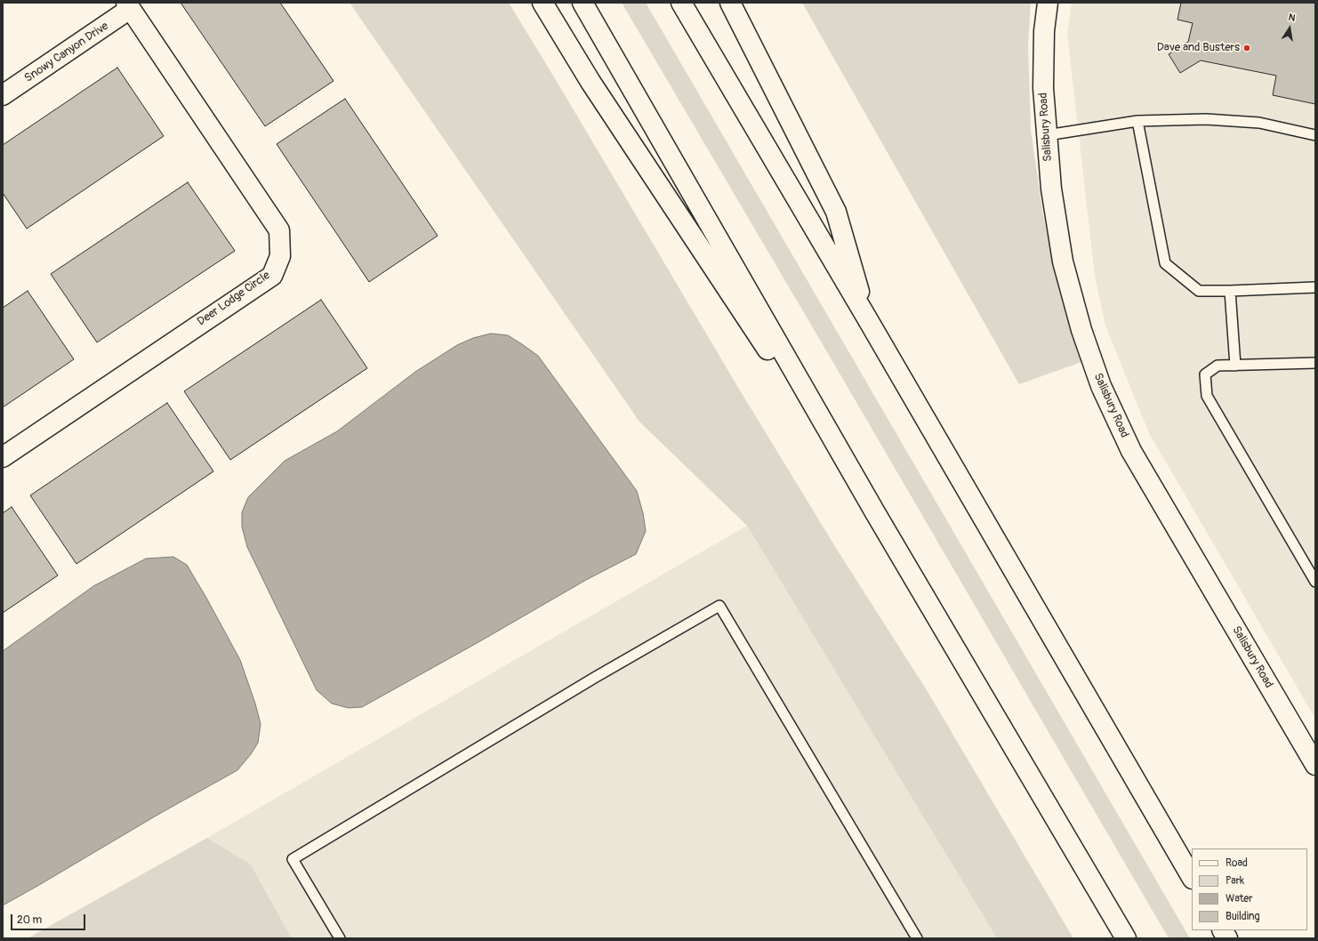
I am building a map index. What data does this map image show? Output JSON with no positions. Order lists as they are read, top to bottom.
{
  "streets": {
    "main road": ["Snowy Canyon Drive", "Salisbury Road", "Deer Lodge Circle"]
  },
  "crossings": [
    ["Snowy Canyon Drive", "Deer Lodge Circle"]
  ],
  "places": ["Dave and Busters"],
  "legend": [
    "Road",
    "Park",
    "Water",
    "Building"
  ],
  "scale_bar": "20 m",
  "north": "top"
}
